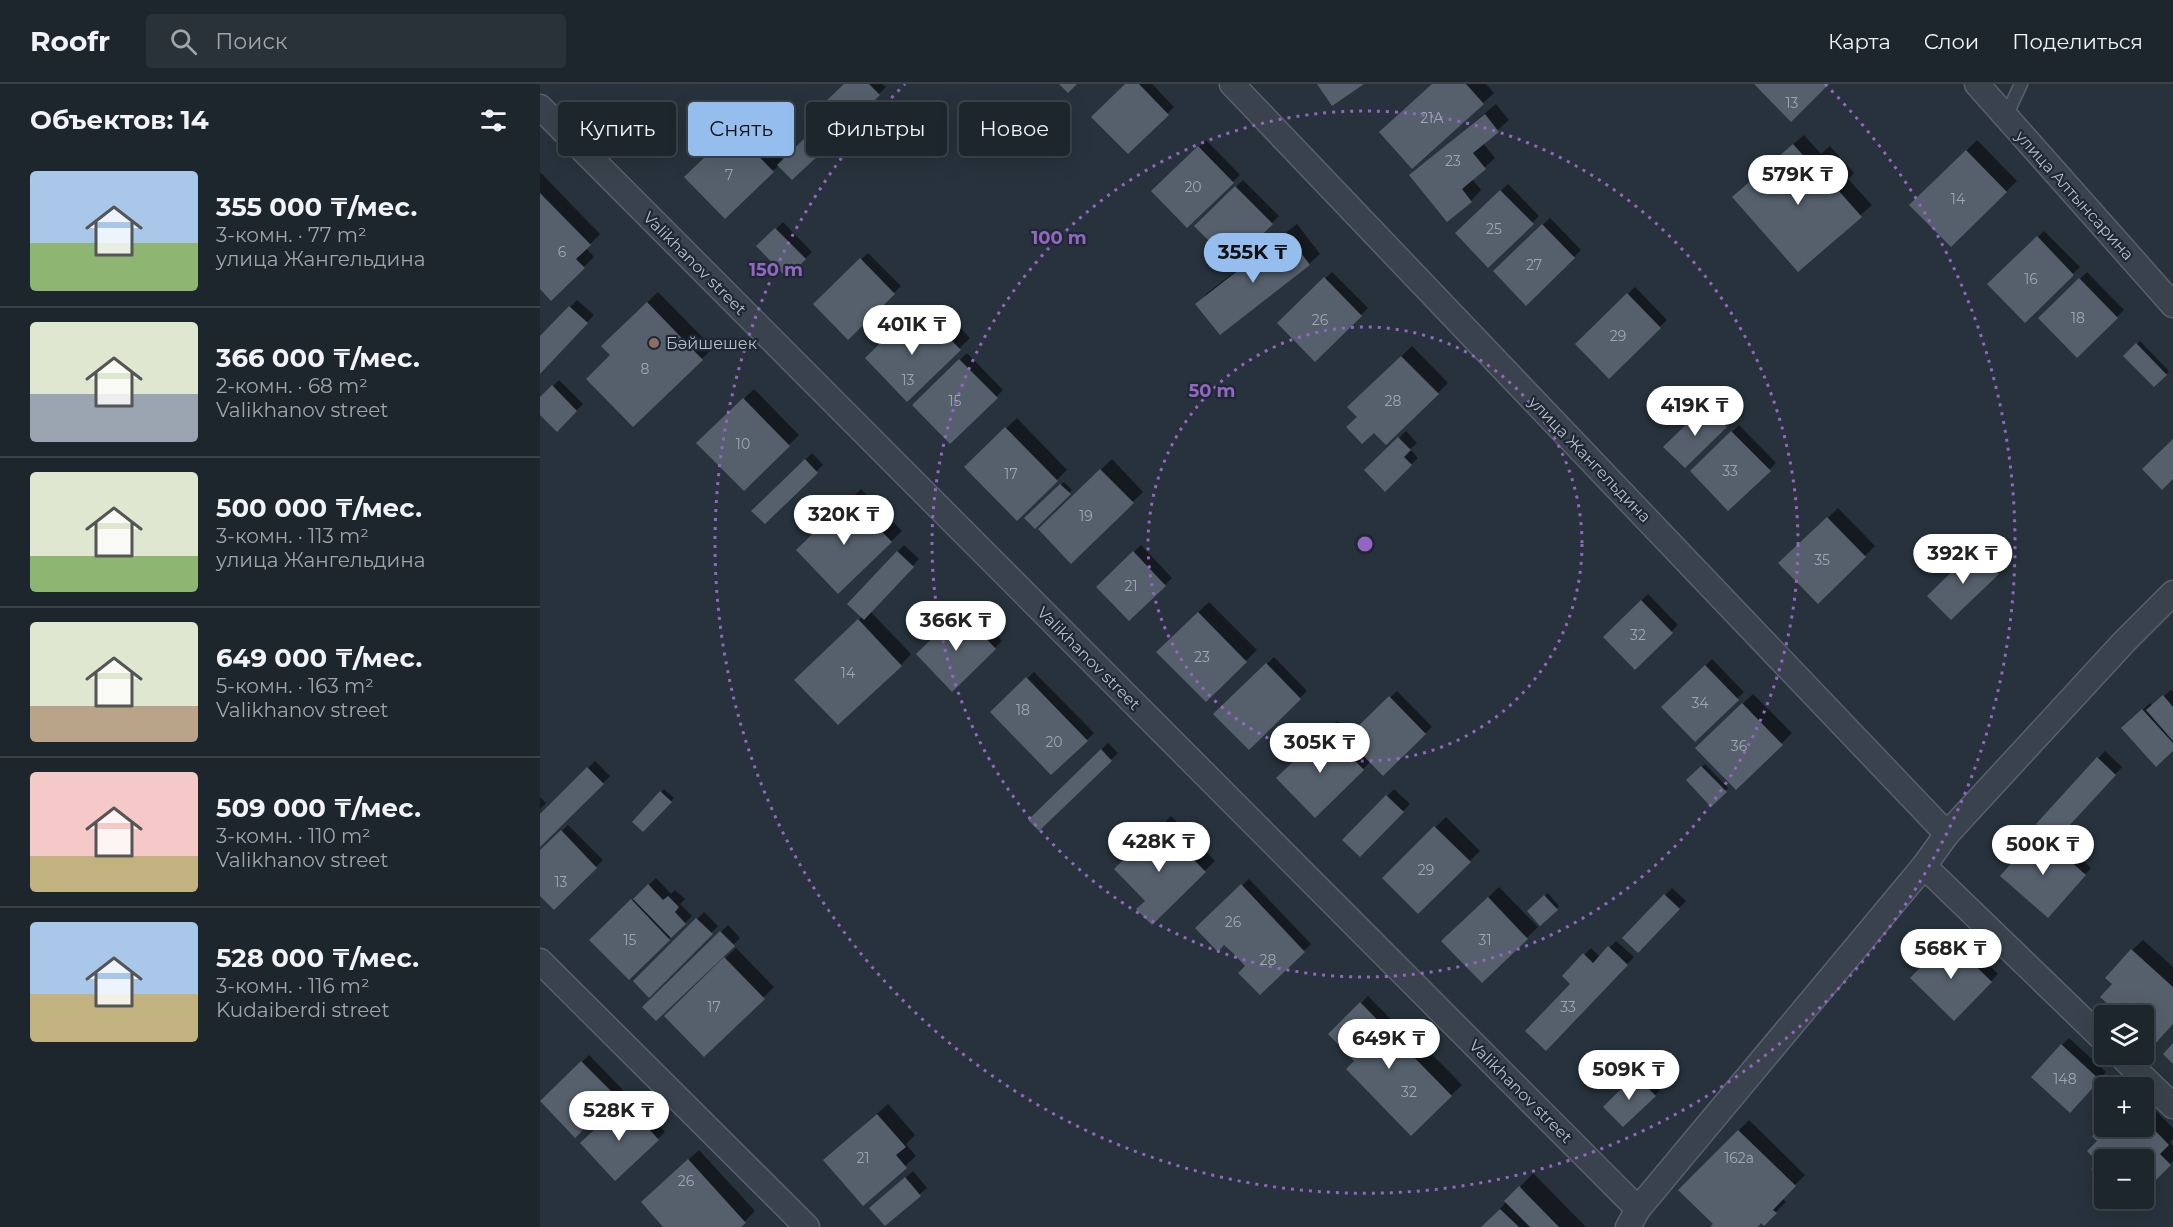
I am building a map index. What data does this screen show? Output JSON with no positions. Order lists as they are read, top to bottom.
{
  "streets": {
    "street": ["улица Алтынсарина", "Valikhanov street", "улица Жангельдина"]
  },
  "places": ["Бәйшешек"],
  "house_numbers": [
    "13",
    "21А",
    "23",
    "7",
    "20",
    "14",
    "25",
    "6",
    "27",
    "16",
    "18",
    "26",
    "29",
    "8",
    "13",
    "15",
    "28",
    "10",
    "33",
    "17",
    "19",
    "35",
    "21",
    "32",
    "23",
    "14",
    "34",
    "18",
    "20",
    "36",
    "29",
    "13",
    "26",
    "15",
    "31",
    "28",
    "17",
    "33",
    "148",
    "32",
    "21",
    "162а",
    "26"
  ],
  "page": {
    "header": "Roofr",
    "search": "Поиск",
    "nav": ["Карта", "Слои", "Поделиться"],
    "heading": "Объектов: 14",
    "chip": [
      "Купить",
      "Снять",
      "Фильтры",
      "Новое"
    ],
    "price": [
      "579K ₸",
      "355K ₸",
      "401K ₸",
      "419K ₸",
      "320K ₸",
      "392K ₸",
      "366K ₸",
      "305K ₸",
      "428K ₸",
      "500K ₸",
      "568K ₸",
      "649K ₸",
      "509K ₸",
      "528K ₸"
    ],
    "list": [
      {
        "name": "355 000 ₸/мес.",
        "note": "3-комн. · 77 m² · улица Жангельдина"
      },
      {
        "name": "366 000 ₸/мес.",
        "note": "2-комн. · 68 m² · Valikhanov street"
      },
      {
        "name": "500 000 ₸/мес.",
        "note": "3-комн. · 113 m² · улица Жангельдина"
      },
      {
        "name": "649 000 ₸/мес.",
        "note": "5-комн. · 163 m² · Valikhanov street"
      },
      {
        "name": "509 000 ₸/мес.",
        "note": "3-комн. · 110 m² · Valikhanov street"
      },
      {
        "name": "528 000 ₸/мес.",
        "note": "3-комн. · 116 m² · Kudaiberdi street"
      }
    ],
    "map_buttons": ["+", "−"]
  },
  "rings": ["100 m", "150 m", "50 m"]
}
